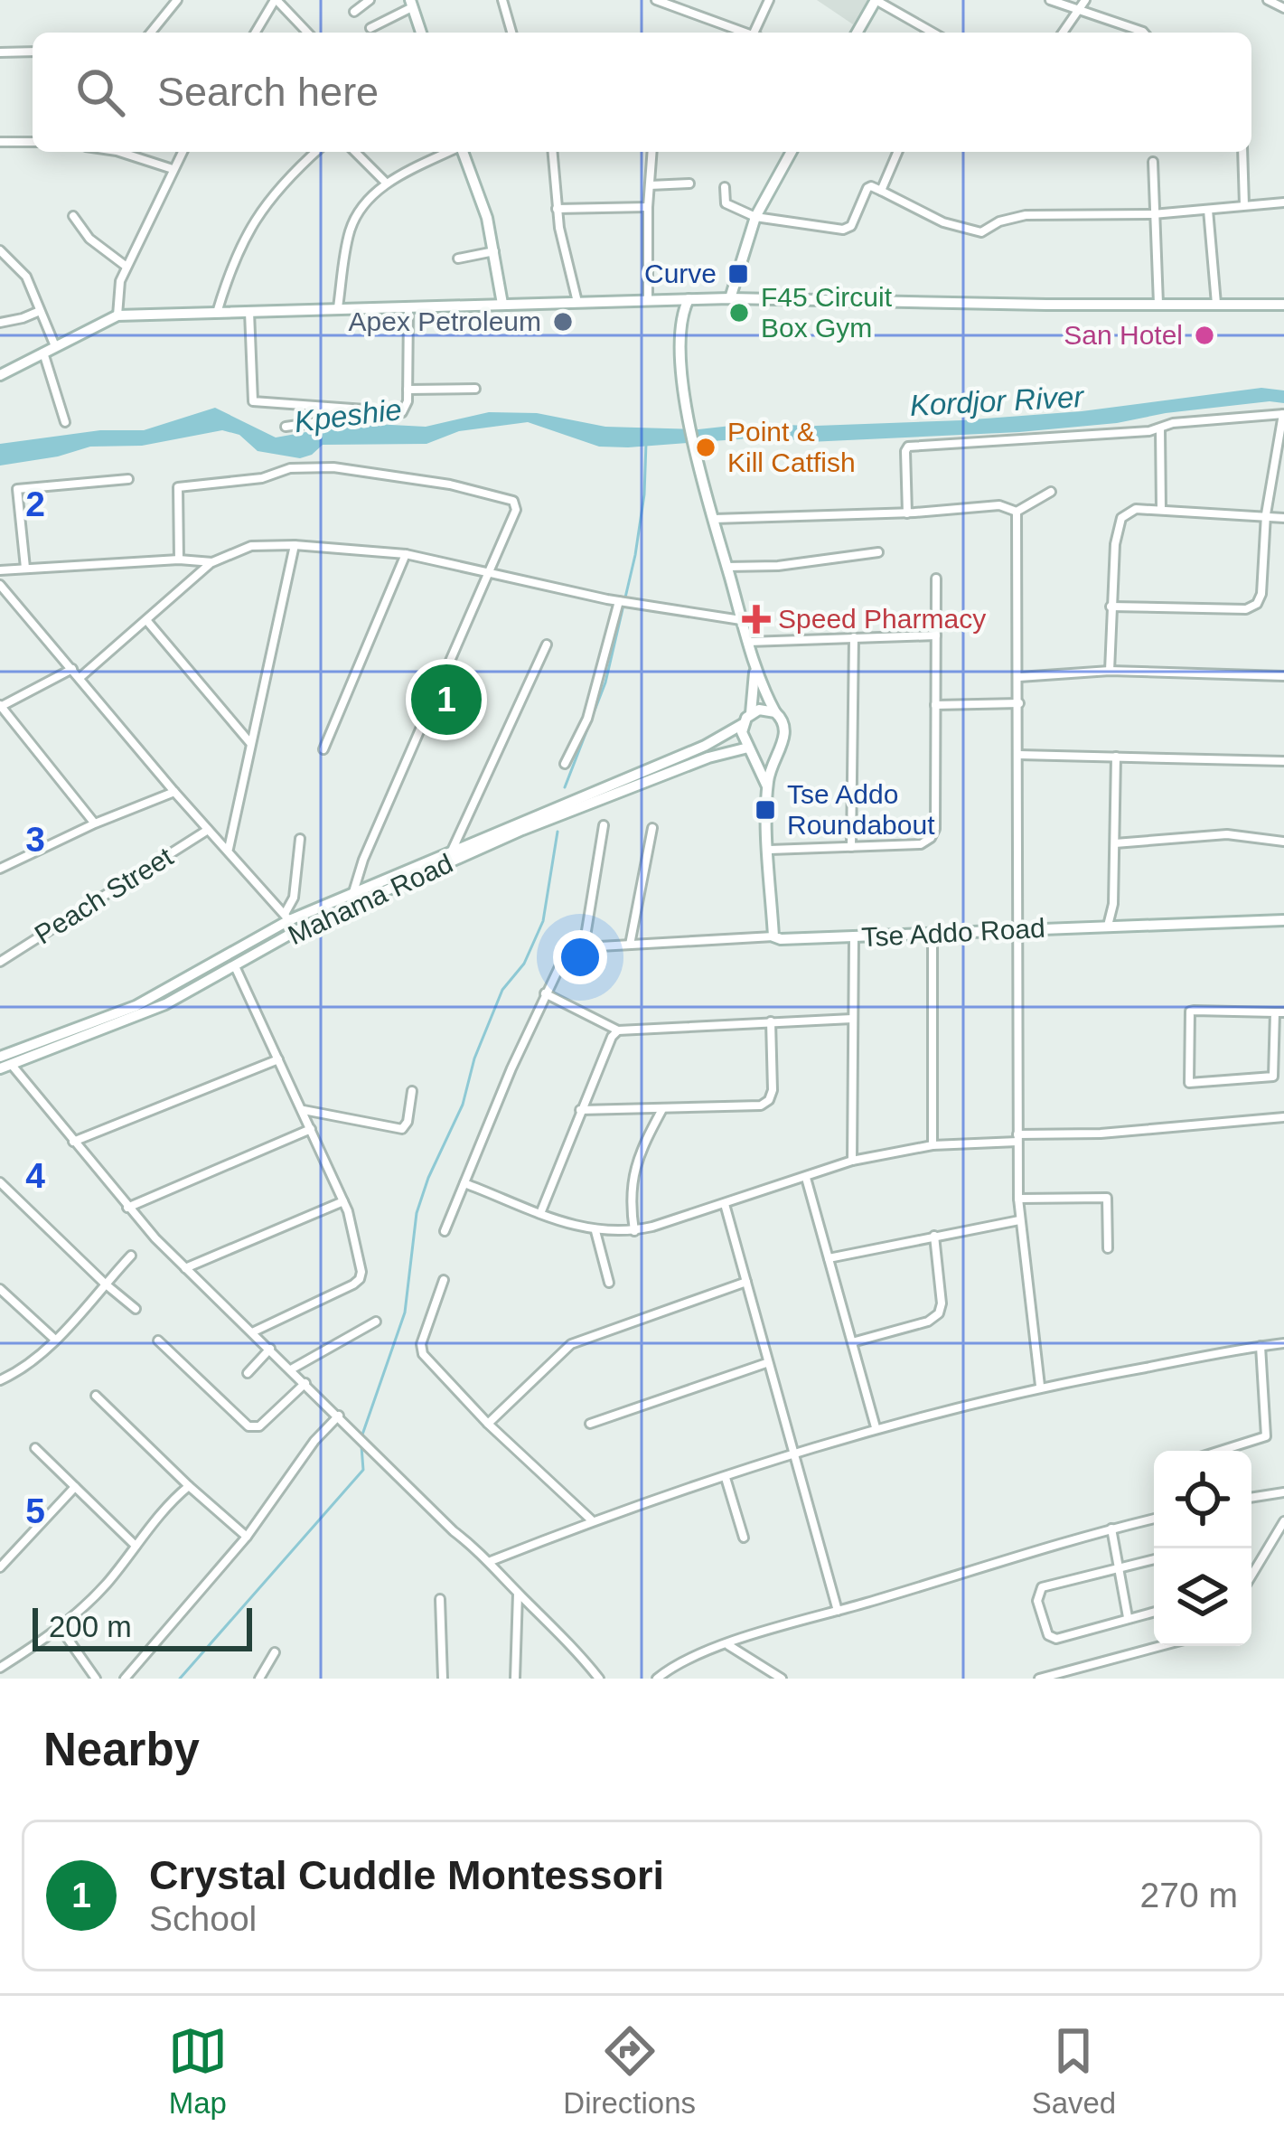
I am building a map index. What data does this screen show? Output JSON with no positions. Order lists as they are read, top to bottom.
{
  "streets": {
    "street": ["Peach Street", "Mahama Road", "Tse Addo Road"]
  },
  "water": ["Kordjor River", "Kpeshie"],
  "places": {
    "transit": ["Curve", "Tse Addo Roundabout"],
    "other": [
      "F45 Circuit Box Gym",
      "Apex Petroleum",
      "San Hotel",
      "Point & Kill Catfish"
    ],
    "health": ["Speed Pharmacy"]
  },
  "scale_bar": "200 m",
  "page": {
    "search": "Search here",
    "pins": "1",
    "scale": "200 m",
    "heading": "Nearby",
    "list": [
      {
        "mark": "1",
        "name": "Crystal Cuddle Montessori",
        "note": "School",
        "value": "270 m"
      }
    ],
    "nav": ["Map", "Directions", "Saved"]
  },
  "grid": {
    "rows": [
      "2",
      "3",
      "4",
      "5"
    ]
  }
}
